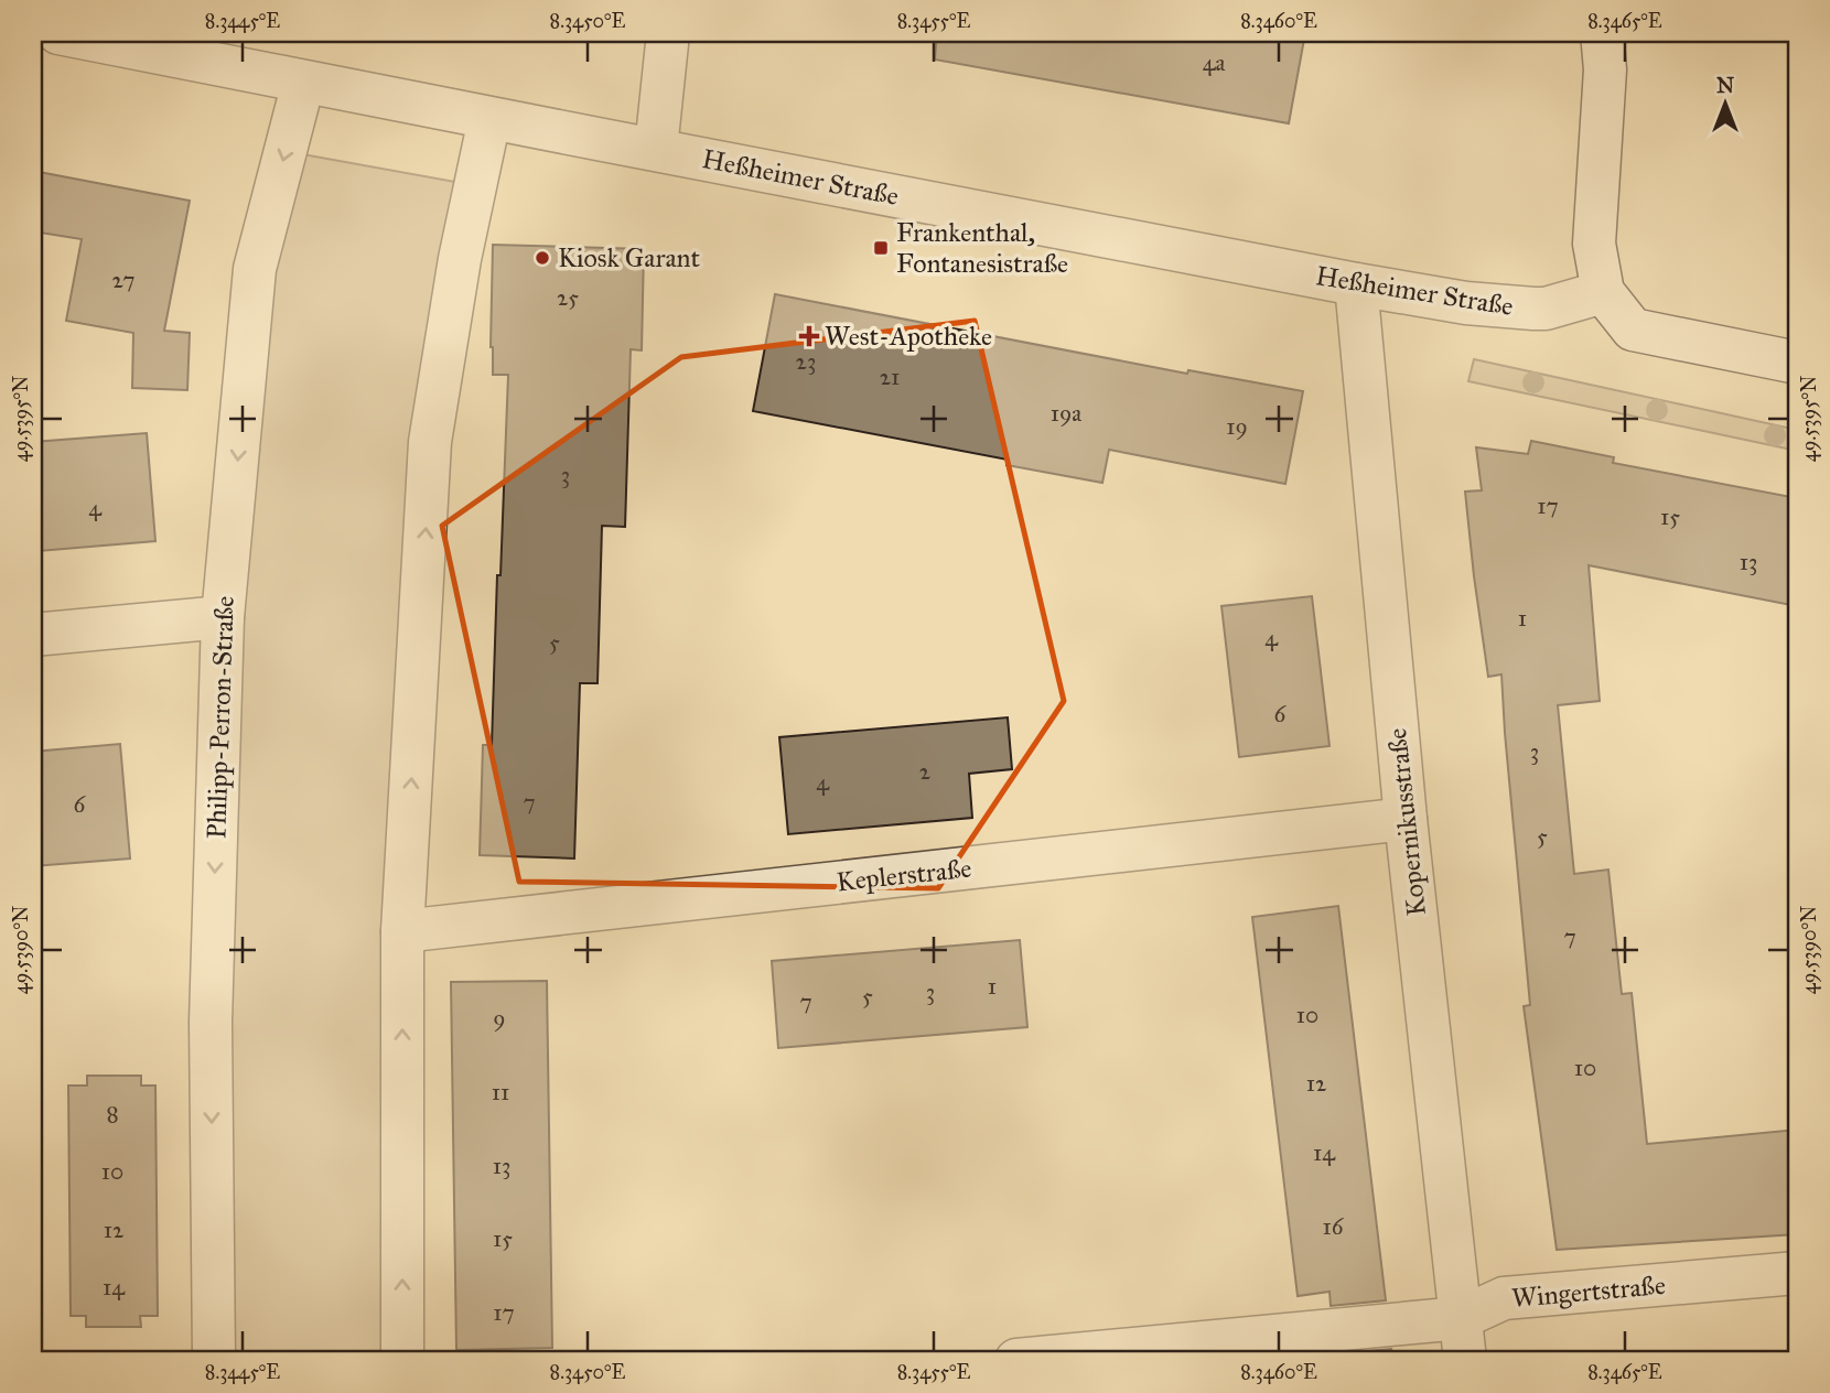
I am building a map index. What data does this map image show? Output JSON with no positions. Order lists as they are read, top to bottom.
{
  "streets": {
    "street": [
      "Heßheimer Straße",
      "Philipp-Perron-Straße",
      "Kopernikusstraße",
      "Keplerstraße",
      "Wingertstraße"
    ]
  },
  "crossings": [
    ["Heßheimer Straße", "Philipp-Perron-Straße"],
    ["Heßheimer Straße", "Kopernikusstraße"],
    ["Kopernikusstraße", "Keplerstraße"],
    ["Kopernikusstraße", "Wingertstraße"]
  ],
  "places": {
    "transit": ["Frankenthal, Fontanesistraße"],
    "other": ["Kiosk Garant"],
    "health": ["West-Apotheke"]
  },
  "house_numbers": [
    "4a",
    "27",
    "25",
    "23",
    "21",
    "19a",
    "19",
    "3",
    "17",
    "4",
    "15",
    "13",
    "1",
    "4",
    "5",
    "6",
    "3",
    "2",
    "4",
    "7",
    "6",
    "5",
    "7",
    "1",
    "3",
    "5",
    "7",
    "10",
    "9",
    "10",
    "12",
    "11",
    "8",
    "14",
    "13",
    "10",
    "16",
    "12",
    "15",
    "14",
    "17"
  ],
  "north": "top",
  "coordinates": [
    "8.3445°E",
    "8.3450°E",
    "8.3455°E",
    "8.3460°E",
    "8.3465°E",
    "49.5395°N",
    "49.5390°N"
  ]
}
